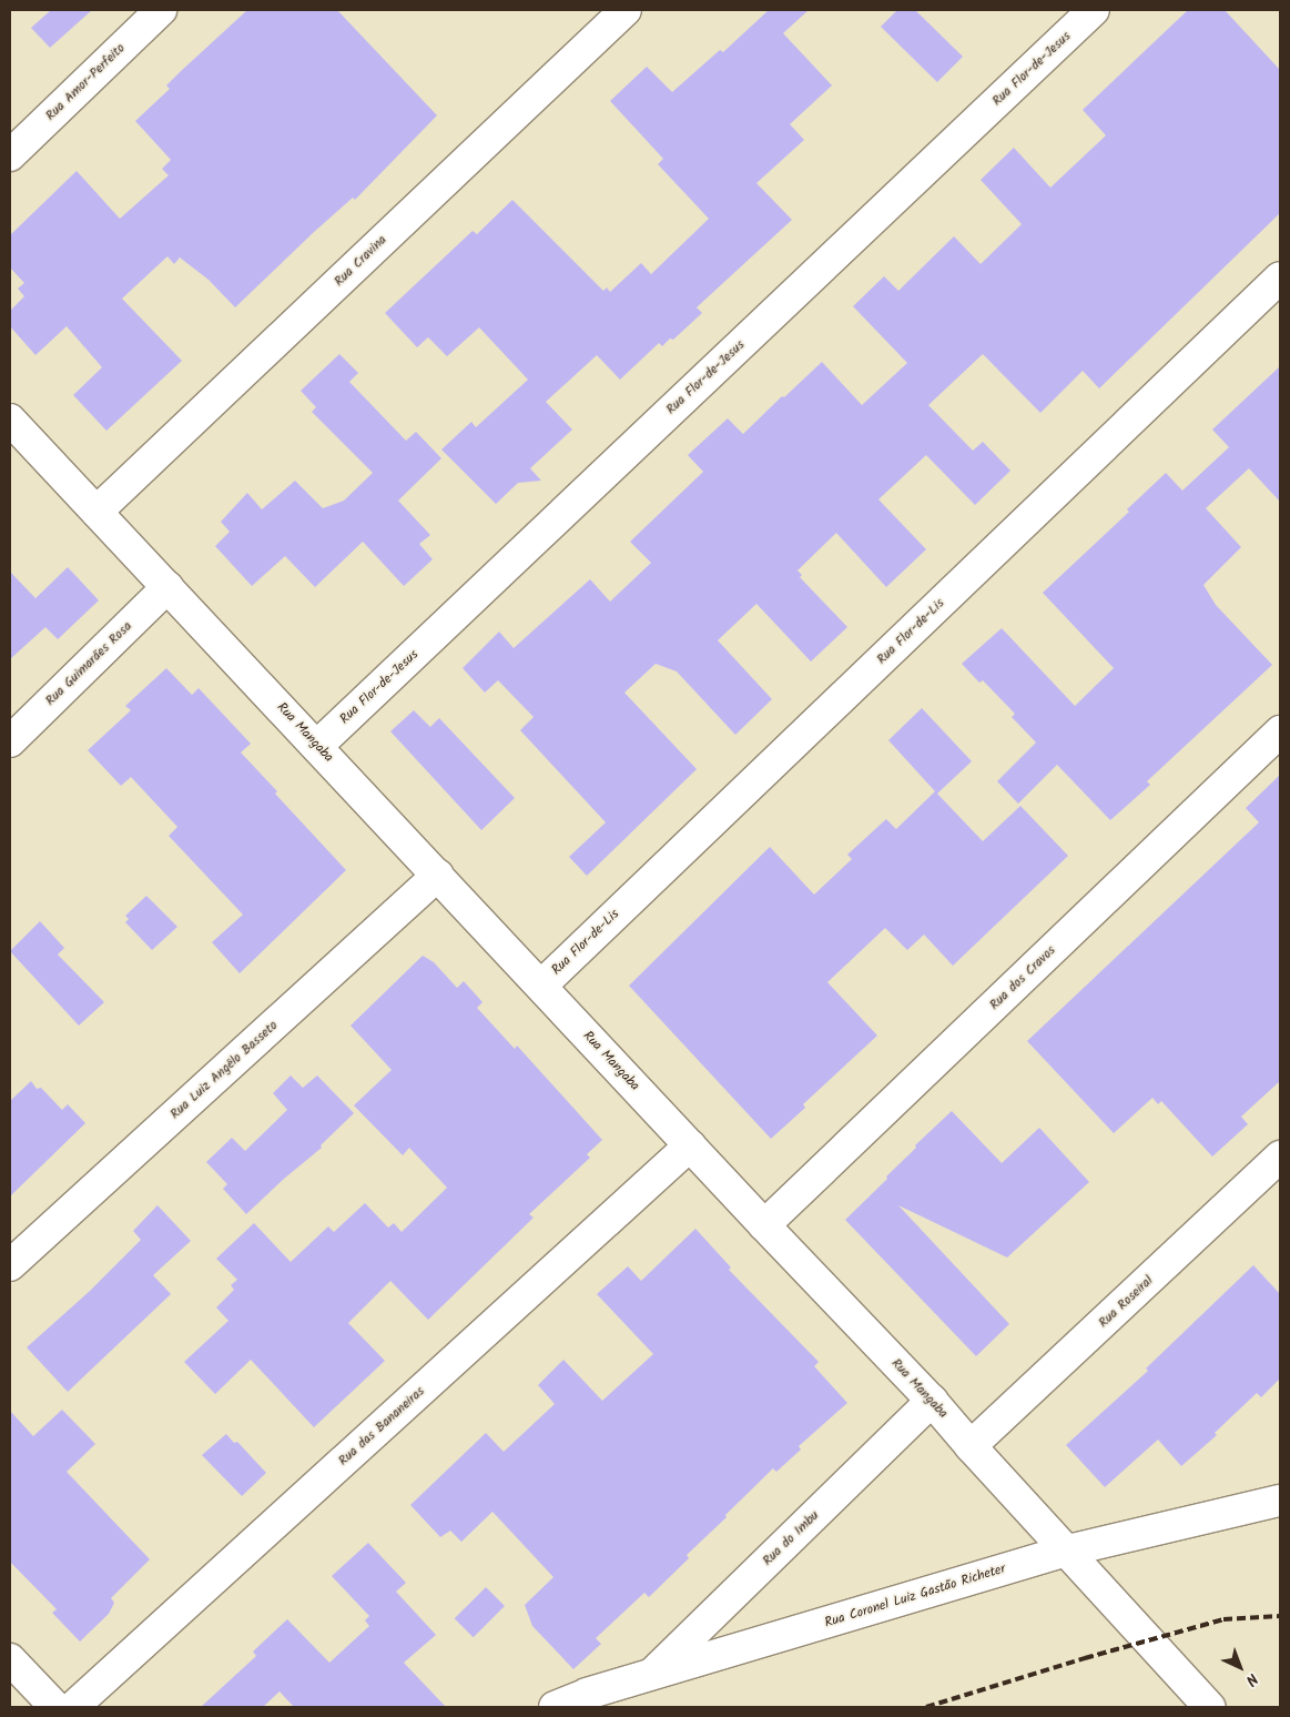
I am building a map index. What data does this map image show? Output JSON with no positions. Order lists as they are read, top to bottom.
{
  "streets": {
    "street": [
      "Rua Flor-de-Jesus",
      "Rua Amor-Perfeito",
      "Rua Cravina",
      "Rua Flor-de-Lis",
      "Rua Guimarães Rosa",
      "Rua Mangaba",
      "Rua dos Cravos",
      "Rua Luiz Angêlo Basseto",
      "Rua Roseiral",
      "Rua das Bananeiras",
      "Rua do Imbu",
      "Rua Coronel Luiz Gastão Richeter"
    ]
  },
  "crossings": [
    ["Rua Flor-de-Jesus", "Rua Mangaba"],
    ["Rua Cravina", "Rua Mangaba"],
    ["Rua Flor-de-Lis", "Rua Mangaba"],
    ["Rua Guimarães Rosa", "Rua Mangaba"],
    ["Rua Mangaba", "Rua dos Cravos"],
    ["Rua Mangaba", "Rua Luiz Angêlo Basseto"],
    ["Rua Mangaba", "Rua Roseiral"],
    ["Rua Mangaba", "Rua das Bananeiras"],
    ["Rua Mangaba", "Rua do Imbu"],
    ["Rua Mangaba", "Rua Coronel Luiz Gastão Richeter"],
    ["Rua do Imbu", "Rua Coronel Luiz Gastão Richeter"]
  ],
  "north": "bottom right"
}
